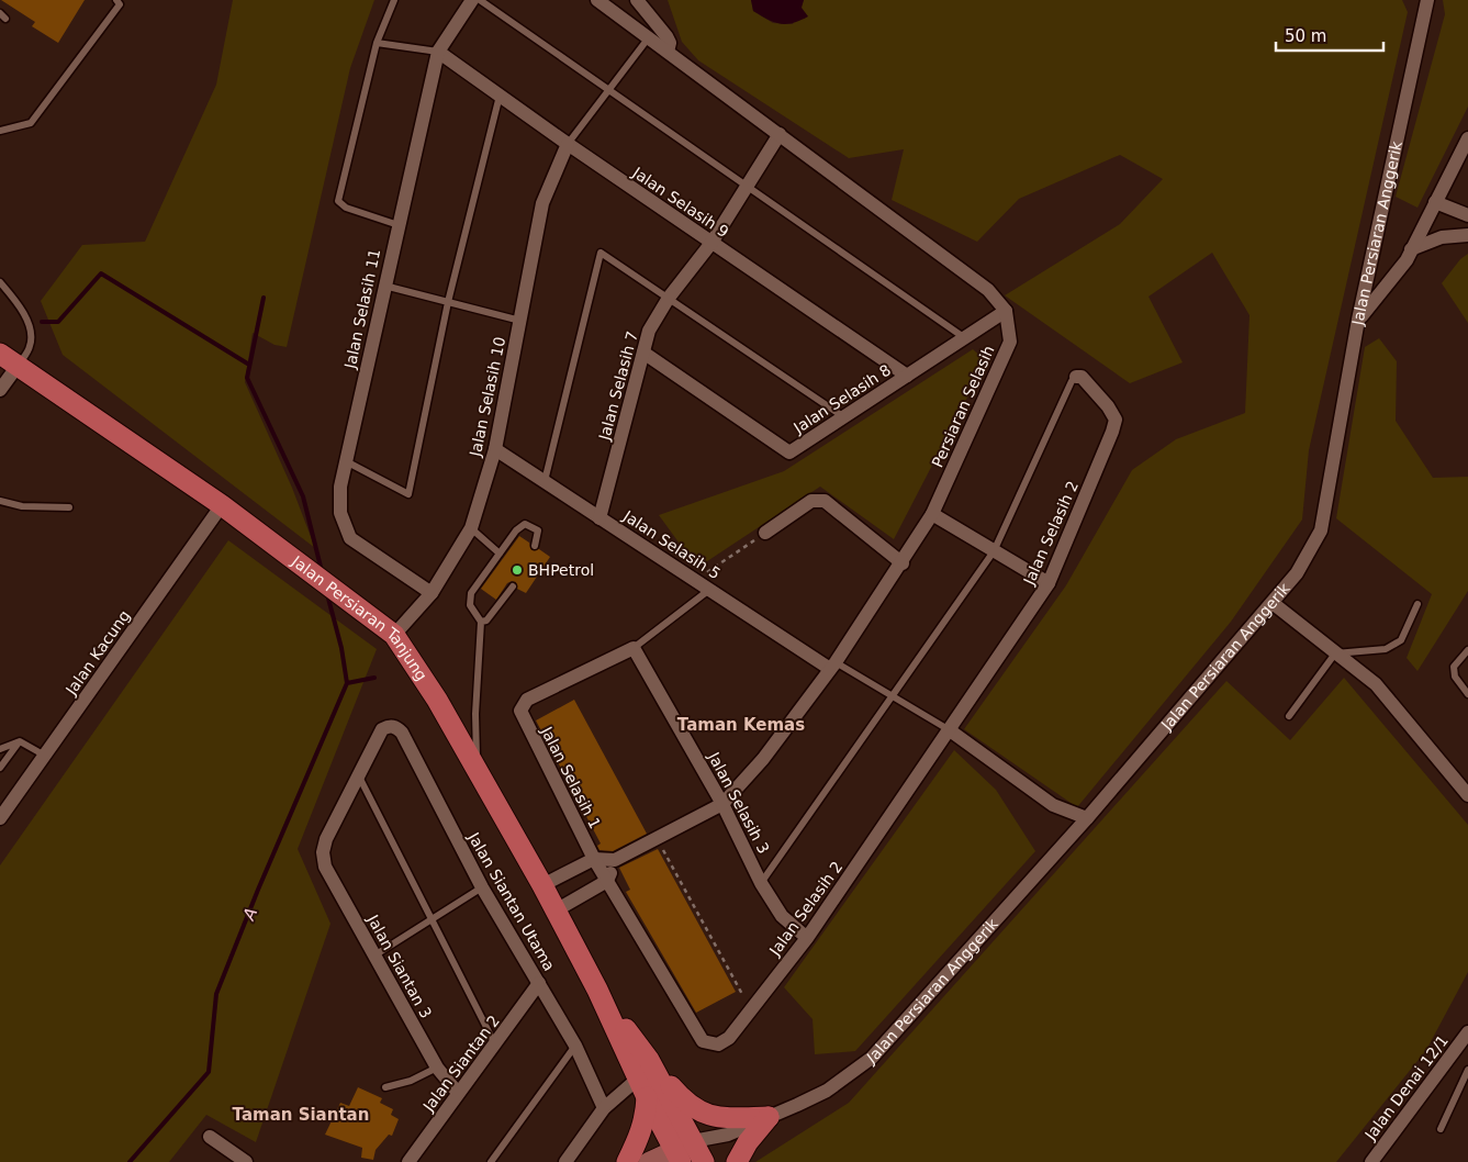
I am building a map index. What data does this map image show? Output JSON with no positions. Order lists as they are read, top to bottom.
{
  "streets": {
    "main road": ["Jalan Persiaran Tanjung"],
    "street": [
      "Jalan Selasih 9",
      "Jalan Persiaran Anggerik",
      "Jalan Selasih 11",
      "Jalan Selasih 7",
      "Jalan Selasih 10",
      "Jalan Selasih 8",
      "Persiaran Selasih",
      "Jalan Selasih 2",
      "Jalan Selasih 5",
      "Jalan Kacung",
      "Jalan Selasih 1",
      "Jalan Selasih 3",
      "Jalan Siantan Utama",
      "Jalan Siantan 3",
      "Jalan Siantan 2",
      "Jalan Denai 12/1"
    ]
  },
  "crossings": [
    ["Jalan Selasih 9", "Jalan Selasih 11"],
    ["Jalan Selasih 9", "Jalan Selasih 7"],
    ["Jalan Selasih 9", "Jalan Selasih 10"],
    ["Jalan Selasih 9", "Jalan Selasih 8"],
    ["Jalan Persiaran Anggerik", "Jalan Persiaran Tanjung"],
    ["Jalan Selasih 11", "Jalan Selasih 10"],
    ["Jalan Selasih 7", "Jalan Selasih 8"],
    ["Jalan Selasih 7", "Jalan Selasih 5"],
    ["Jalan Selasih 10", "Jalan Selasih 5"],
    ["Jalan Selasih 10", "Jalan Persiaran Tanjung"],
    ["Jalan Selasih 8", "Persiaran Selasih"],
    ["Persiaran Selasih", "Jalan Selasih 5"],
    ["Persiaran Selasih", "Jalan Selasih 1"],
    ["Persiaran Selasih", "Jalan Selasih 3"],
    ["Jalan Selasih 2", "Jalan Selasih 1"],
    ["Jalan Selasih 2", "Jalan Selasih 3"],
    ["Jalan Selasih 5", "Jalan Selasih 1"],
    ["Jalan Persiaran Tanjung", "Jalan Kacung"],
    ["Jalan Selasih 1", "Jalan Selasih 3"],
    ["Jalan Siantan Utama", "Jalan Siantan 3"],
    ["Jalan Siantan Utama", "Jalan Siantan 2"],
    ["Jalan Siantan 3", "Jalan Siantan 2"]
  ],
  "districts": ["Taman Kemas", "Taman Siantan"],
  "water": ["A"],
  "places": ["BHPetrol"],
  "scale_bar": "50 m"
}
